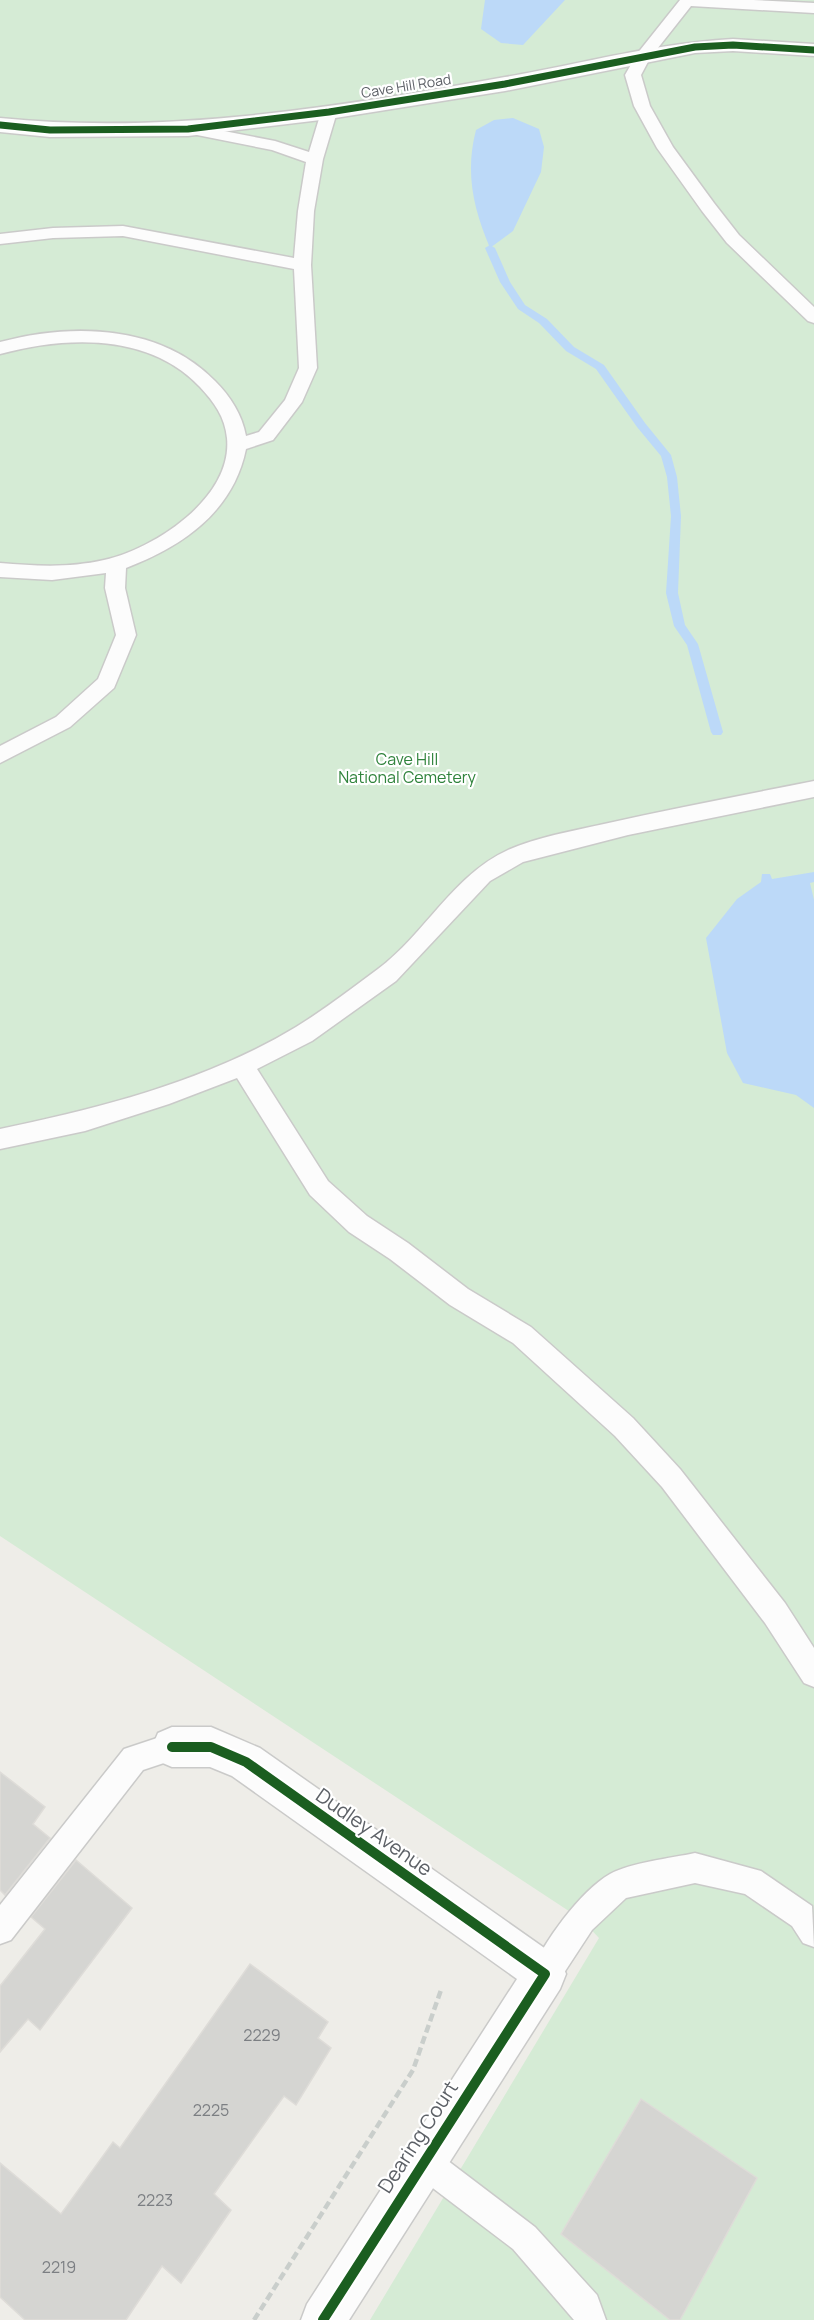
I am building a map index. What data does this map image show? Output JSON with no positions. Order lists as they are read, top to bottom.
{
  "streets": {
    "street": ["Cave Hill Road", "Dudley Avenue", "Dearing Court"]
  },
  "crossings": [
    ["Dudley Avenue", "Dearing Court"]
  ],
  "parks": ["Cave Hill National Cemetery"],
  "house_numbers": [
    "2229",
    "2225",
    "2223",
    "2219"
  ]
}
